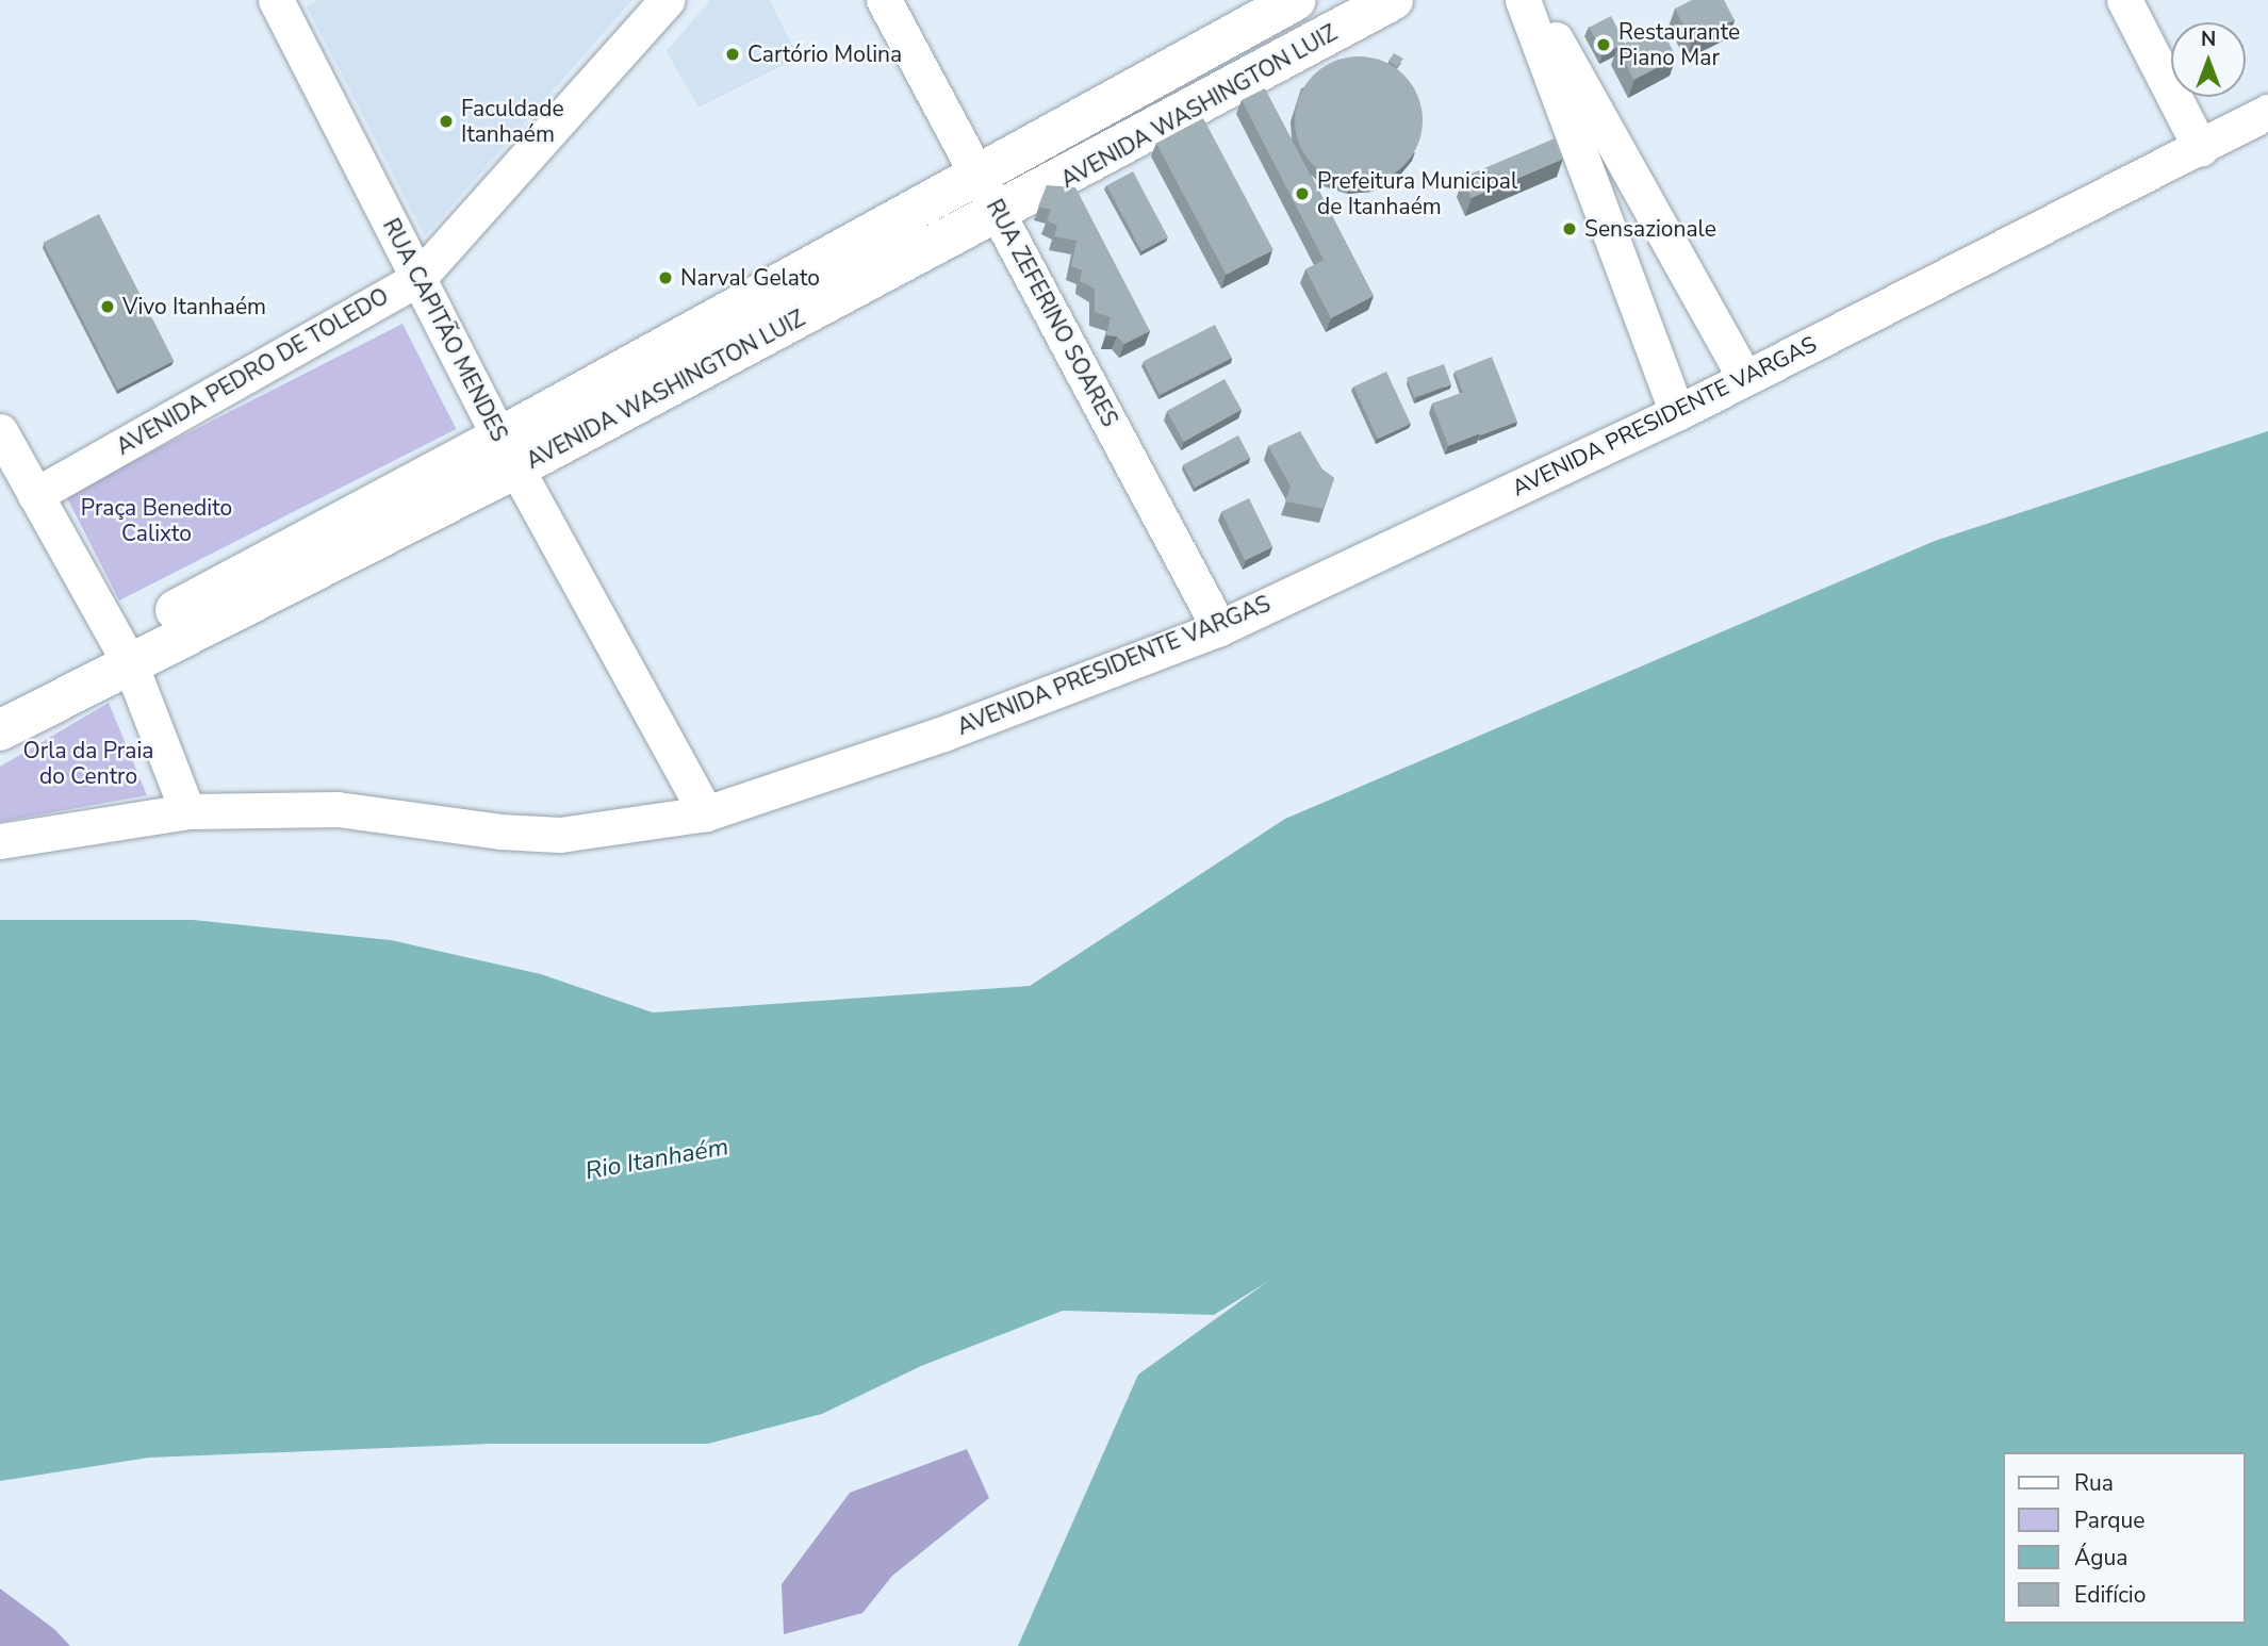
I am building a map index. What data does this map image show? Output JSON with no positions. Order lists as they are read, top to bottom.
{
  "streets": {
    "main road": ["AVENIDA WASHINGTON LUIZ"],
    "street": [
      "RUA ZEFERINO SOARES",
      "RUA CAPITÃO MENDES",
      "AVENIDA PEDRO DE TOLEDO",
      "AVENIDA PRESIDENTE VARGAS"
    ]
  },
  "crossings": [
    ["AVENIDA WASHINGTON LUIZ", "RUA ZEFERINO SOARES"],
    ["AVENIDA WASHINGTON LUIZ", "RUA CAPITÃO MENDES"],
    ["RUA ZEFERINO SOARES", "AVENIDA PRESIDENTE VARGAS"],
    ["RUA CAPITÃO MENDES", "AVENIDA PEDRO DE TOLEDO"],
    ["RUA CAPITÃO MENDES", "AVENIDA PRESIDENTE VARGAS"]
  ],
  "water": ["Rio Itanhaém"],
  "parks": ["Praça Benedito Calixto", "Orla da Praia do Centro"],
  "places": [
    "Restaurante Piano Mar",
    "Cartório Molina",
    "Faculdade Itanhaém",
    "Prefeitura Municipal de Itanhaém",
    "Sensazionale",
    "Narval Gelato",
    "Vivo Itanhaém"
  ],
  "legend": [
    "Rua",
    "Parque",
    "Água",
    "Edifício"
  ],
  "north": "top"
}
